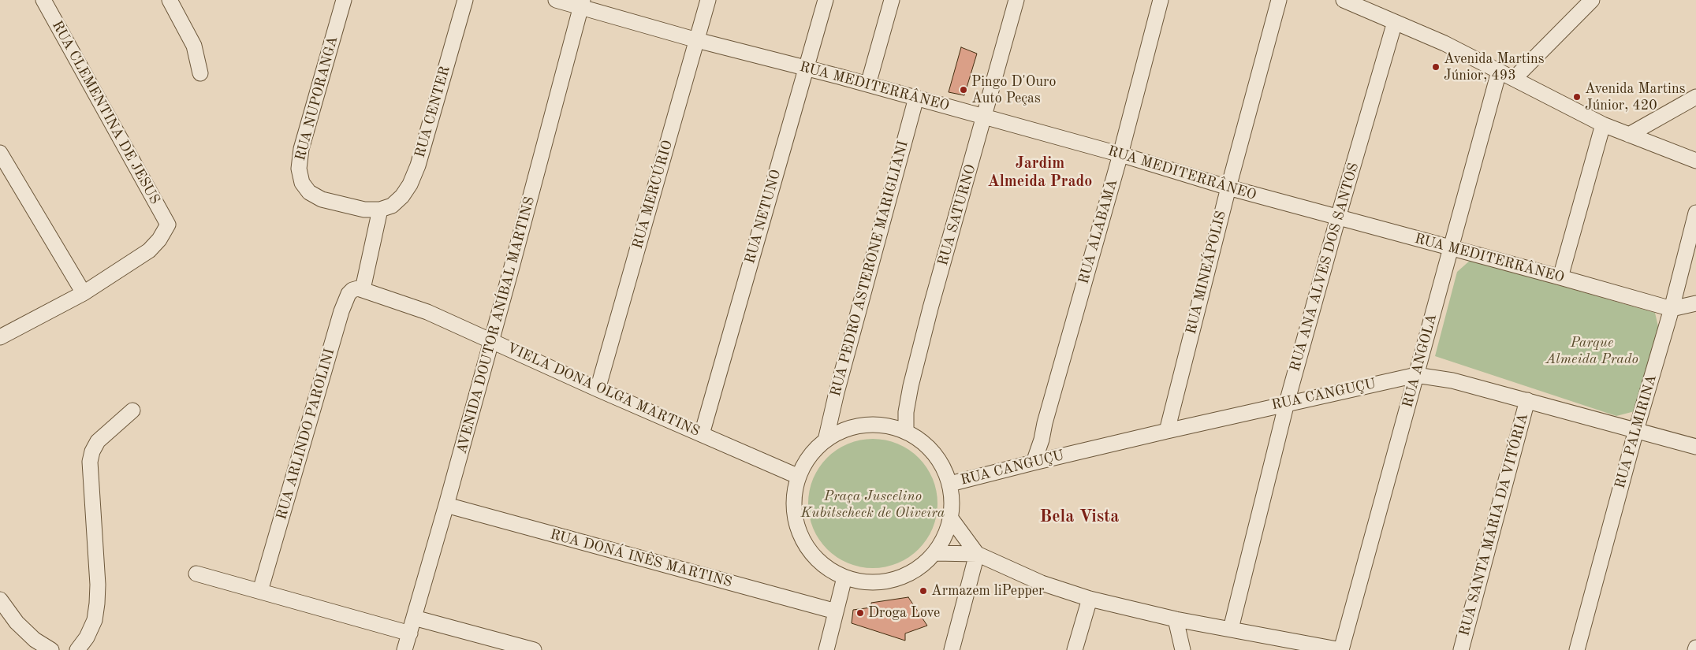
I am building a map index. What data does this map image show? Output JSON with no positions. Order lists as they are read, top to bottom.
{
  "streets": {
    "street": [
      "RUA MEDITERRÂNEO",
      "RUA NUPORANGA",
      "RUA CENTER",
      "RUA CLEMENTINA DE JESUS",
      "RUA MERCÚRIO",
      "RUA SATURNO",
      "RUA NETUNO",
      "RUA ALABAMA",
      "RUA ANA ALVES DOS SANTOS",
      "RUA PEDRO ASTERONE MARIGLIANI",
      "RUA MINEÁPOLIS",
      "AVENIDA DOUTOR ANÍBAL MARTINS",
      "RUA ANGOLA",
      "VIELA DONA OLGA MARTINS",
      "RUA CANGUÇU",
      "RUA PALMIRINA",
      "RUA ARLINDO PAROLINI",
      "RUA SANTA MARIA DA VITÓRIA",
      "RUA DONÁ INÊS MARTINS"
    ]
  },
  "crossings": [
    ["RUA MEDITERRÂNEO", "RUA MERCÚRIO"],
    ["RUA MEDITERRÂNEO", "RUA SATURNO"],
    ["RUA MEDITERRÂNEO", "RUA NETUNO"],
    ["RUA MEDITERRÂNEO", "RUA ALABAMA"],
    ["RUA MEDITERRÂNEO", "RUA ANA ALVES DOS SANTOS"],
    ["RUA MEDITERRÂNEO", "RUA PEDRO ASTERONE MARIGLIANI"],
    ["RUA MEDITERRÂNEO", "RUA MINEÁPOLIS"],
    ["RUA MEDITERRÂNEO", "AVENIDA DOUTOR ANÍBAL MARTINS"],
    ["RUA MEDITERRÂNEO", "RUA ANGOLA"],
    ["RUA MEDITERRÂNEO", "RUA PALMIRINA"],
    ["RUA NUPORANGA", "RUA CENTER"],
    ["RUA MERCÚRIO", "VIELA DONA OLGA MARTINS"],
    ["RUA NETUNO", "VIELA DONA OLGA MARTINS"],
    ["RUA ALABAMA", "RUA CANGUÇU"],
    ["RUA ANA ALVES DOS SANTOS", "RUA CANGUÇU"],
    ["RUA MINEÁPOLIS", "RUA CANGUÇU"],
    ["AVENIDA DOUTOR ANÍBAL MARTINS", "VIELA DONA OLGA MARTINS"],
    ["AVENIDA DOUTOR ANÍBAL MARTINS", "RUA DONÁ INÊS MARTINS"],
    ["RUA ANGOLA", "RUA CANGUÇU"],
    ["VIELA DONA OLGA MARTINS", "RUA ARLINDO PAROLINI"],
    ["RUA CANGUÇU", "RUA PALMIRINA"],
    ["RUA CANGUÇU", "RUA SANTA MARIA DA VITÓRIA"]
  ],
  "districts": ["Jardim Almeida Prado", "Bela Vista"],
  "parks": ["Parque Almeida Prado", "Praça Juscelino Kubitscheck de Oliveira"],
  "places": [
    "Avenida Martins Júnior, 493",
    "Pingo D'Ouro Auto Peças",
    "Avenida Martins Júnior, 420",
    "Armazem liPepper",
    "Droga Love"
  ]
}
